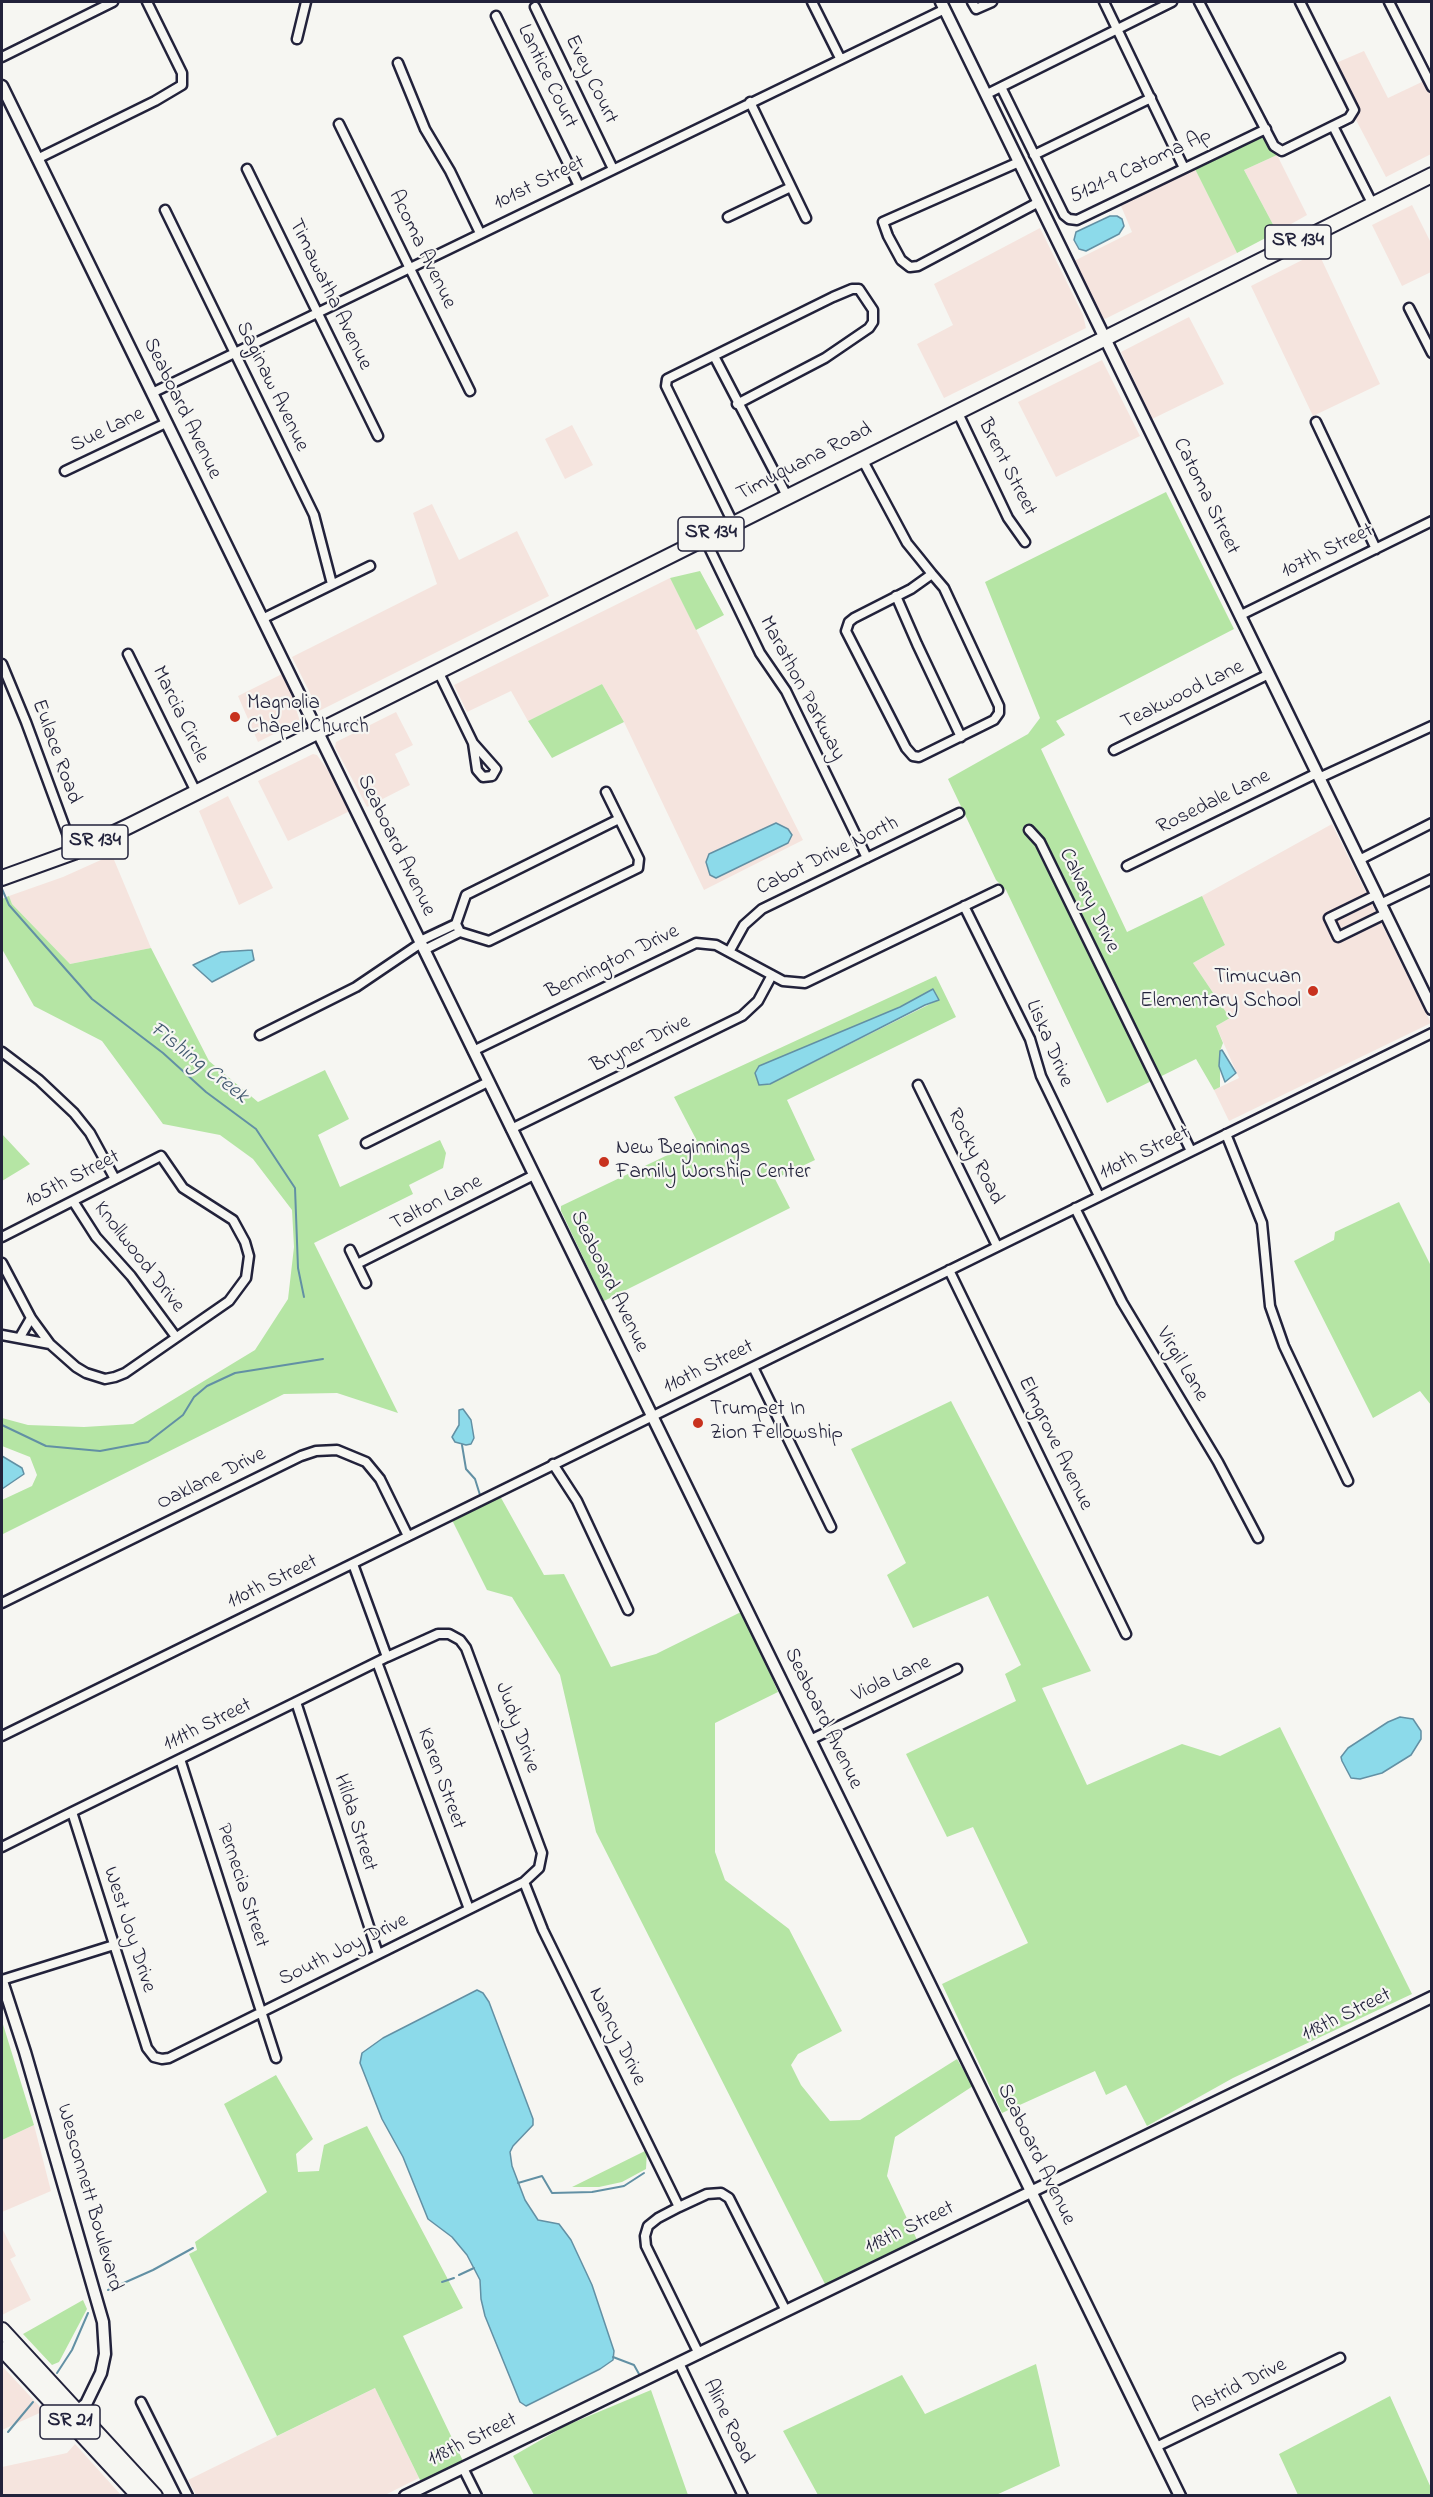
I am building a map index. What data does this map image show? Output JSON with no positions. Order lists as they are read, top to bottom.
{
  "streets": {
    "main road": ["SR 134", "Timuquana Road", "SR 21"],
    "street": [
      "Lantice Court",
      "Evey Court",
      "5121-9 Catoma Ap",
      "101st Street",
      "Acoma Avenue",
      "Timawatha Avenue",
      "Saginaw Avenue",
      "Seaboard Avenue",
      "Sue Lane",
      "Brent Street",
      "Catoma Street",
      "107th Street",
      "Marathon Parkway",
      "Teakwood Lane",
      "Marcia Circle",
      "Eulace Road",
      "Rosedale Lane",
      "Cabot Drive North",
      "Calvary Drive",
      "Bennington Drive",
      "Liska Drive",
      "Bryner Drive",
      "110th Street",
      "Rocky Road",
      "105th Street",
      "Talton Lane",
      "Knollwood Drive",
      "Virgil Lane",
      "Elmgrove Avenue",
      "Oaklane Drive",
      "Viola Lane",
      "111th Street",
      "Judy Drive",
      "Karen Street",
      "Hilda Street",
      "Pernecia Street",
      "West Joy Drive",
      "South Joy Drive",
      "118th Street",
      "Nancy Drive",
      "Wesconnett Boulevard",
      "Astrid Drive",
      "Aline Road"
    ]
  },
  "crossings": [
    ["Lantice Court", "101st Street"],
    ["Evey Court", "101st Street"],
    ["101st Street", "Acoma Avenue"],
    ["101st Street", "Timawatha Avenue"],
    ["101st Street", "Saginaw Avenue"],
    ["101st Street", "Seaboard Avenue"],
    ["101st Street", "Catoma Street"],
    ["Seaboard Avenue", "Sue Lane"],
    ["Seaboard Avenue", "Timuquana Road"],
    ["Seaboard Avenue", "Bennington Drive"],
    ["Seaboard Avenue", "Bryner Drive"],
    ["Seaboard Avenue", "110th Street"],
    ["Seaboard Avenue", "Talton Lane"],
    ["Seaboard Avenue", "Viola Lane"],
    ["Seaboard Avenue", "118th Street"],
    ["Seaboard Avenue", "Astrid Drive"],
    ["Timuquana Road", "Brent Street"],
    ["Timuquana Road", "Catoma Street"],
    ["Timuquana Road", "Marathon Parkway"],
    ["Timuquana Road", "Marcia Circle"],
    ["Timuquana Road", "Eulace Road"],
    ["Catoma Street", "107th Street"],
    ["Catoma Street", "Teakwood Lane"],
    ["Catoma Street", "Rosedale Lane"],
    ["Marathon Parkway", "Cabot Drive North"],
    ["Cabot Drive North", "Bennington Drive"],
    ["Calvary Drive", "110th Street"],
    ["Bennington Drive", "Liska Drive"],
    ["Bennington Drive", "Bryner Drive"],
    ["Liska Drive", "110th Street"],
    ["110th Street", "Rocky Road"],
    ["110th Street", "Virgil Lane"],
    ["110th Street", "Elmgrove Avenue"],
    ["110th Street", "Oaklane Drive"],
    ["105th Street", "Knollwood Drive"],
    ["111th Street", "Judy Drive"],
    ["111th Street", "Karen Street"],
    ["111th Street", "Hilda Street"],
    ["111th Street", "Pernecia Street"],
    ["111th Street", "West Joy Drive"],
    ["Judy Drive", "South Joy Drive"],
    ["Karen Street", "South Joy Drive"],
    ["Hilda Street", "South Joy Drive"],
    ["Pernecia Street", "South Joy Drive"],
    ["West Joy Drive", "South Joy Drive"],
    ["South Joy Drive", "Nancy Drive"],
    ["118th Street", "Aline Road"],
    ["Wesconnett Boulevard", "SR 21"]
  ],
  "water": ["Fishing Creek"],
  "places": [
    "Magnolia Chapel Church",
    "Timucuan Elementary School",
    "New Beginnings Family Worship Center",
    "Trumpet In Zion Fellowship"
  ]
}
